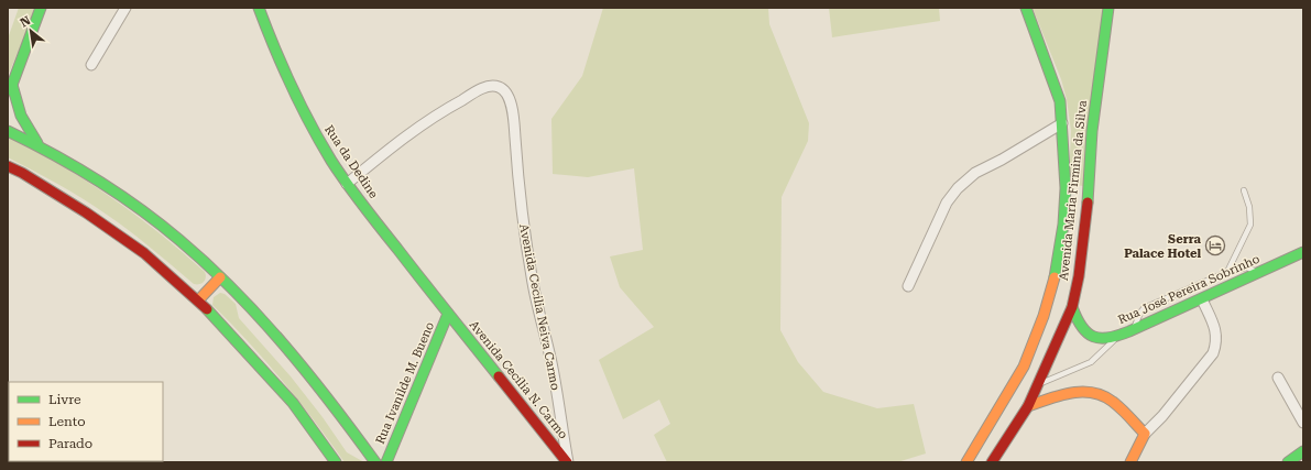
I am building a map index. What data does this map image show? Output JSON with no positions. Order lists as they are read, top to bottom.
{
  "streets": {
    "main road": [
      "Rua da Dedine",
      "Avenida Maria Firmina da Silva",
      "Rua José Pereira Sobrinho",
      "Avenida Cecília N. Carmo",
      "Rua Ivanilde M. Bueno"
    ],
    "street": ["Avenida Cecilia Neiva Carmo"]
  },
  "crossings": [
    ["Rua da Dedine", "Avenida Cecilia Neiva Carmo"],
    ["Rua da Dedine", "Avenida Cecília N. Carmo"],
    ["Rua da Dedine", "Rua Ivanilde M. Bueno"],
    ["Avenida Maria Firmina da Silva", "Rua José Pereira Sobrinho"],
    ["Avenida Cecilia Neiva Carmo", "Avenida Cecília N. Carmo"],
    ["Avenida Cecília N. Carmo", "Rua Ivanilde M. Bueno"]
  ],
  "places": {
    "hotel": ["Serra Palace Hotel"]
  },
  "legend": ["Livre", "Lento", "Parado"],
  "north": "top left"
}
